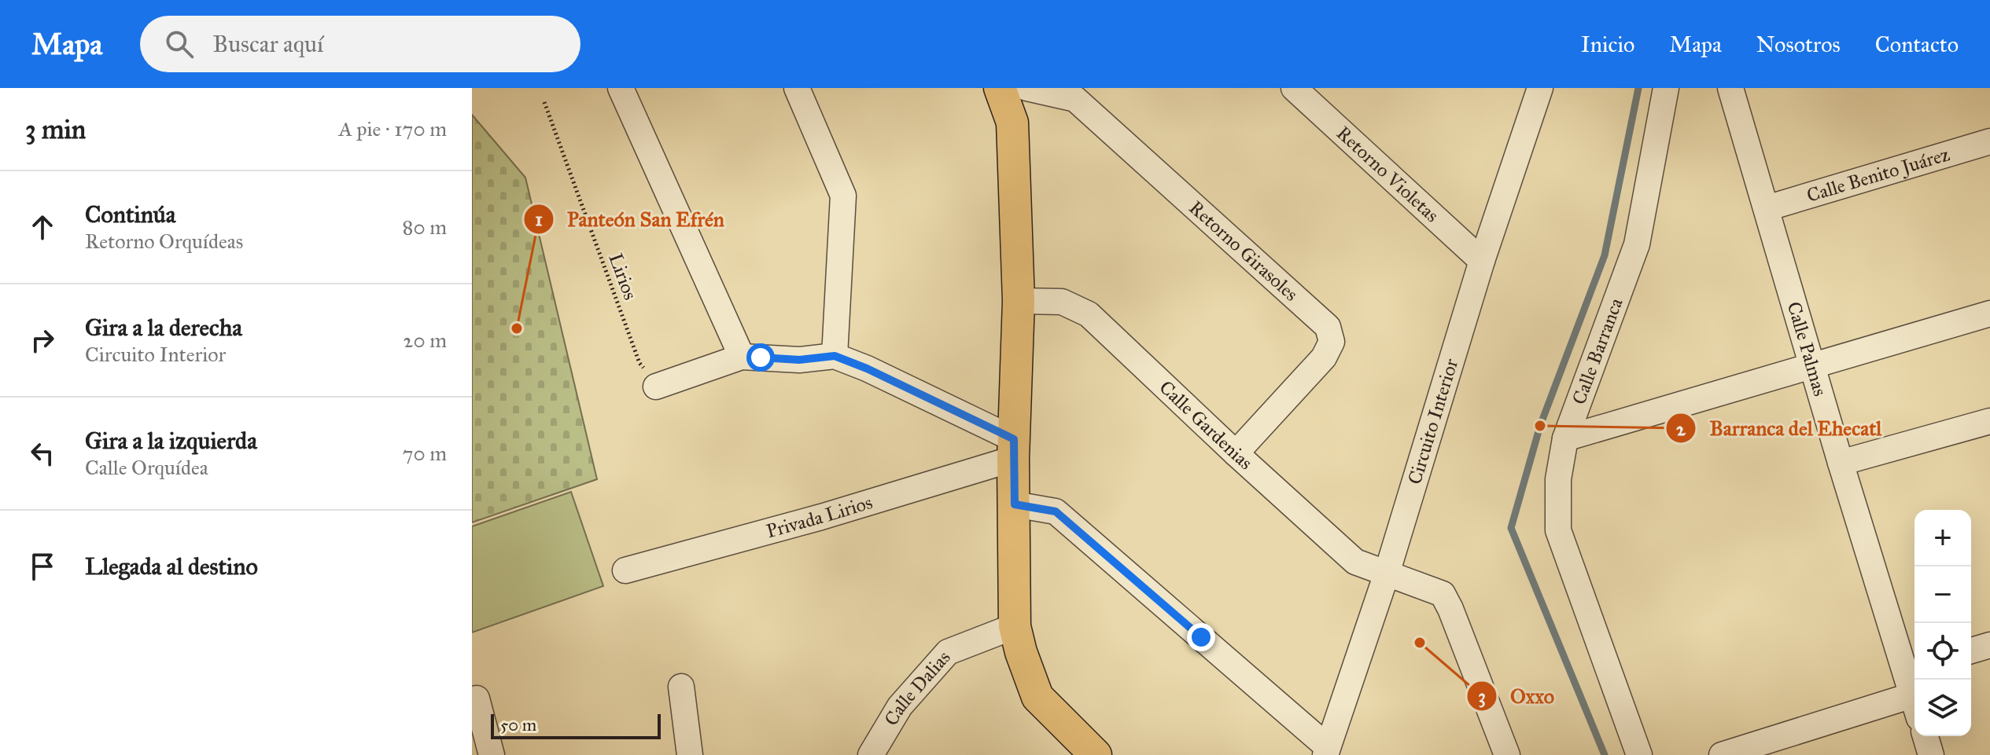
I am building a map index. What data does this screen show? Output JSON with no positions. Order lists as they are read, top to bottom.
{
  "streets": {
    "street": [
      "Retorno Violetas",
      "Calle Benito Juárez",
      "Retorno Girasoles",
      "Calle Palmas",
      "Calle Barranca",
      "Circuito Interior",
      "Calle Gardenias",
      "Privada Lirios",
      "Calle Dalias"
    ],
    "path": ["Lirios"]
  },
  "crossings": [
    ["Retorno Violetas", "Circuito Interior"],
    ["Calle Benito Juárez", "Calle Palmas"],
    ["Retorno Girasoles", "Calle Gardenias"],
    ["Circuito Interior", "Calle Gardenias"]
  ],
  "places": ["Panteón San Efrén", "Barranca del Ehecatl", "Oxxo"],
  "scale_bar": "50 m",
  "page": {
    "header": "Mapa",
    "search": "Buscar aquí",
    "nav": [
      "Inicio",
      "Mapa",
      "Nosotros",
      "Contacto"
    ],
    "heading": ["3 min", "A pie · 170 m"],
    "list": [
      ["Continúa", "Retorno Orquídeas", "80 m"],
      ["Gira a la derecha", "Circuito Interior", "20 m"],
      ["Gira a la izquierda", "Calle Orquídea", "70 m"],
      "Llegada al destino"
    ],
    "map_buttons": ["+", "−"],
    "scale": "50 m"
  }
}
